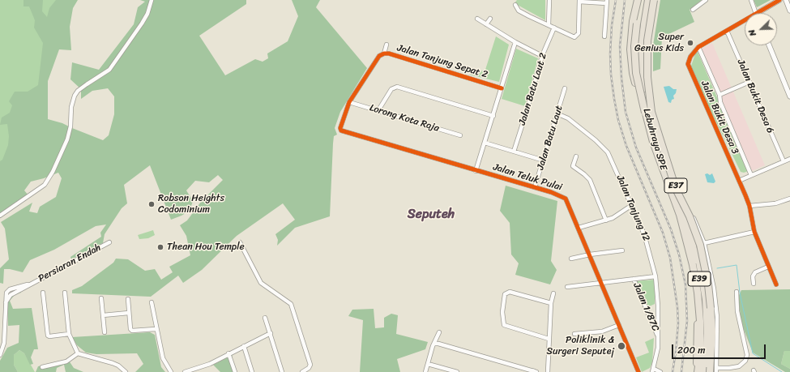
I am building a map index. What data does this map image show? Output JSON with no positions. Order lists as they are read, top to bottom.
{
  "streets": {
    "highway": ["Lebuhraya SPE", "E37", "E39"],
    "street": [
      "Jalan Tanjung Sepat 2",
      "Jalan Batu Laut 2",
      "Jalan Bukit Desa 6",
      "Jalan Bukit Desa 3",
      "Lorong Kota Raja",
      "Jalan Batu Laut",
      "Jalan Teluk Pulai",
      "Jalan Tanjung 12",
      "Persiaran Endah",
      "Jalan 1/87C"
    ]
  },
  "crossings": [
    ["Jalan Tanjung Sepat 2", "Lorong Kota Raja"],
    ["Jalan Tanjung Sepat 2", "Jalan Teluk Pulai"],
    ["Jalan Bukit Desa 6", "Jalan Bukit Desa 3"],
    ["Lorong Kota Raja", "Jalan Teluk Pulai"],
    ["Jalan Batu Laut", "Jalan Teluk Pulai"],
    ["Jalan Batu Laut", "Jalan Tanjung 12"],
    ["Lebuhraya SPE", "E37"],
    ["Jalan Tanjung 12", "Jalan 1/87C"]
  ],
  "districts": ["Seputeh"],
  "places": [
    "Super Genius Kids",
    "Robson Heights Codominium",
    "Thean Hou Temple",
    "Poliklinik & Surgeri Seputej"
  ],
  "scale_bar": "200 m",
  "north": "bottom left"
}
